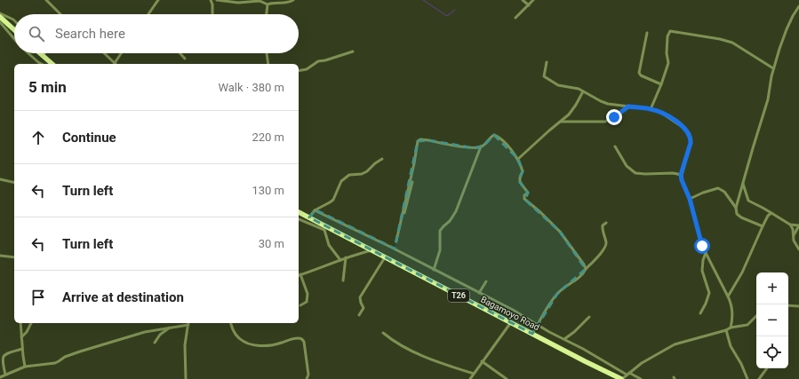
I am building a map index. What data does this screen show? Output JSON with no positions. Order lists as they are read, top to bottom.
{
  "streets": {
    "highway": ["T26", "Bagamoyo Road"]
  },
  "page": {
    "search": "Search here",
    "heading": ["5 min", "Walk · 380 m"],
    "list": [
      ["Continue", "220 m"],
      ["Turn left", "130 m"],
      ["Turn left", "30 m"],
      "Arrive at destination"
    ],
    "map_buttons": ["+", "−"]
  }
}
